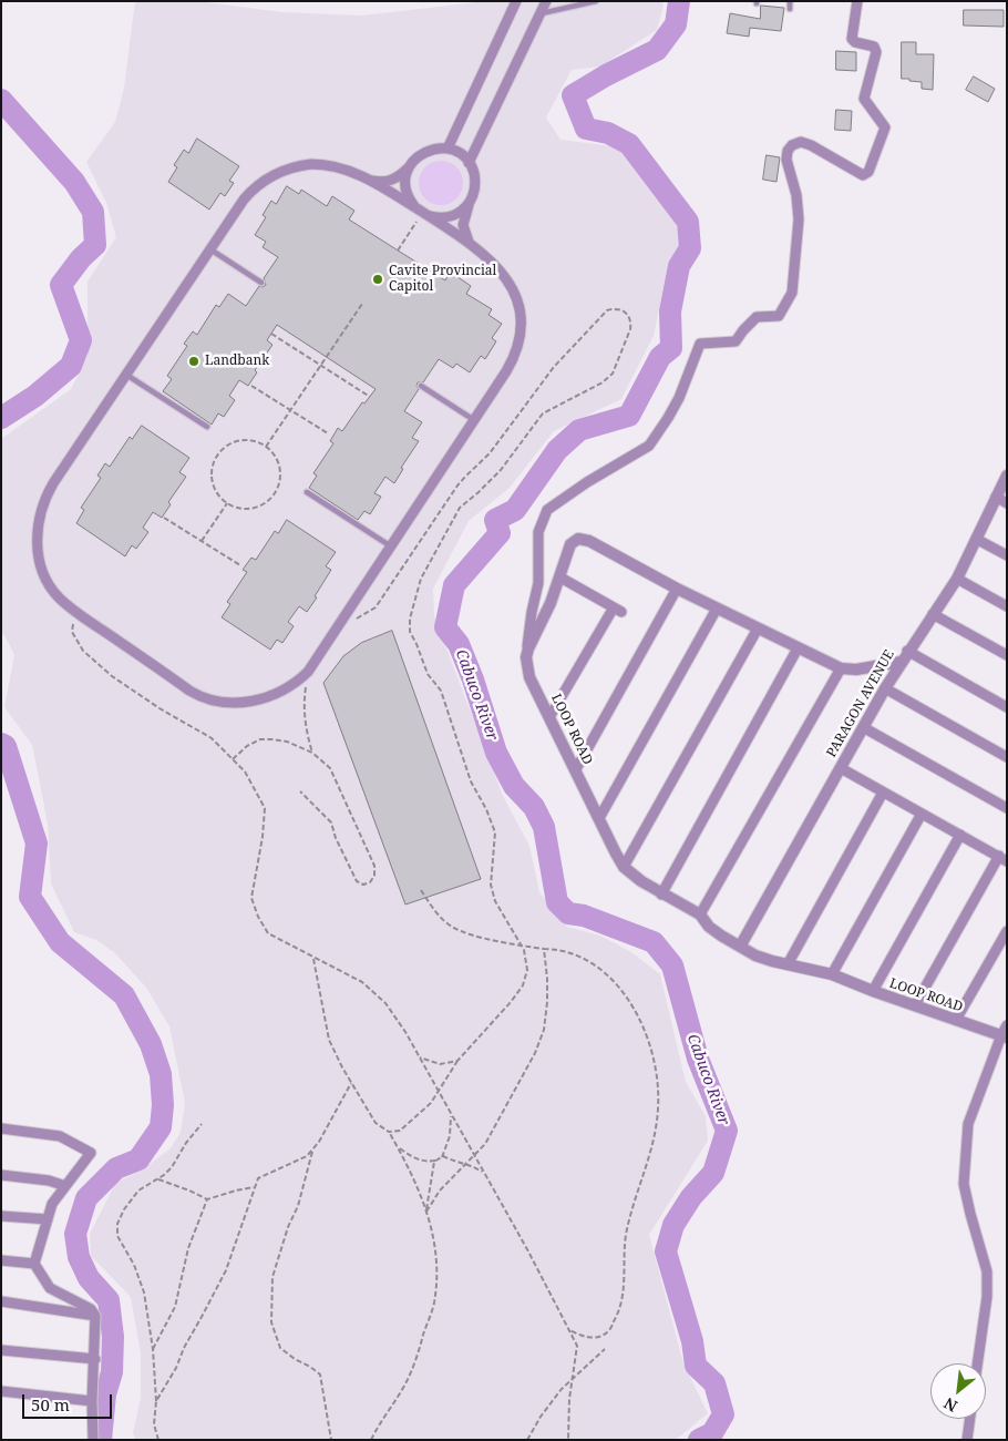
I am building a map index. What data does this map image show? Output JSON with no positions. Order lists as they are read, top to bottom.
{
  "streets": {
    "street": ["PARAGON AVENUE", "LOOP ROAD"]
  },
  "crossings": [
    ["PARAGON AVENUE", "LOOP ROAD"]
  ],
  "water": ["Cabuco River"],
  "places": ["Cavite Provincial Capitol", "Landbank"],
  "scale_bar": "50 m",
  "north": "bottom left"
}
